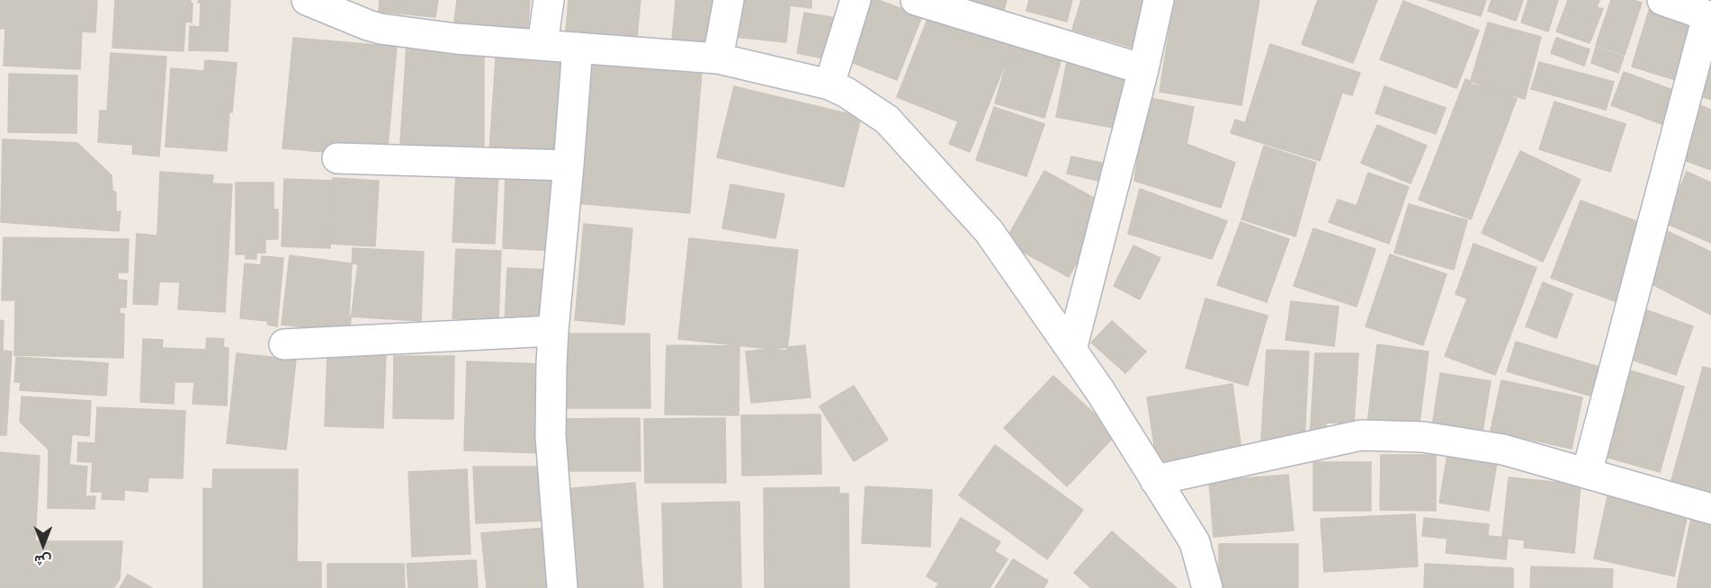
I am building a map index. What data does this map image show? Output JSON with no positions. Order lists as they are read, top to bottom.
{
  "north": "bottom"
}
